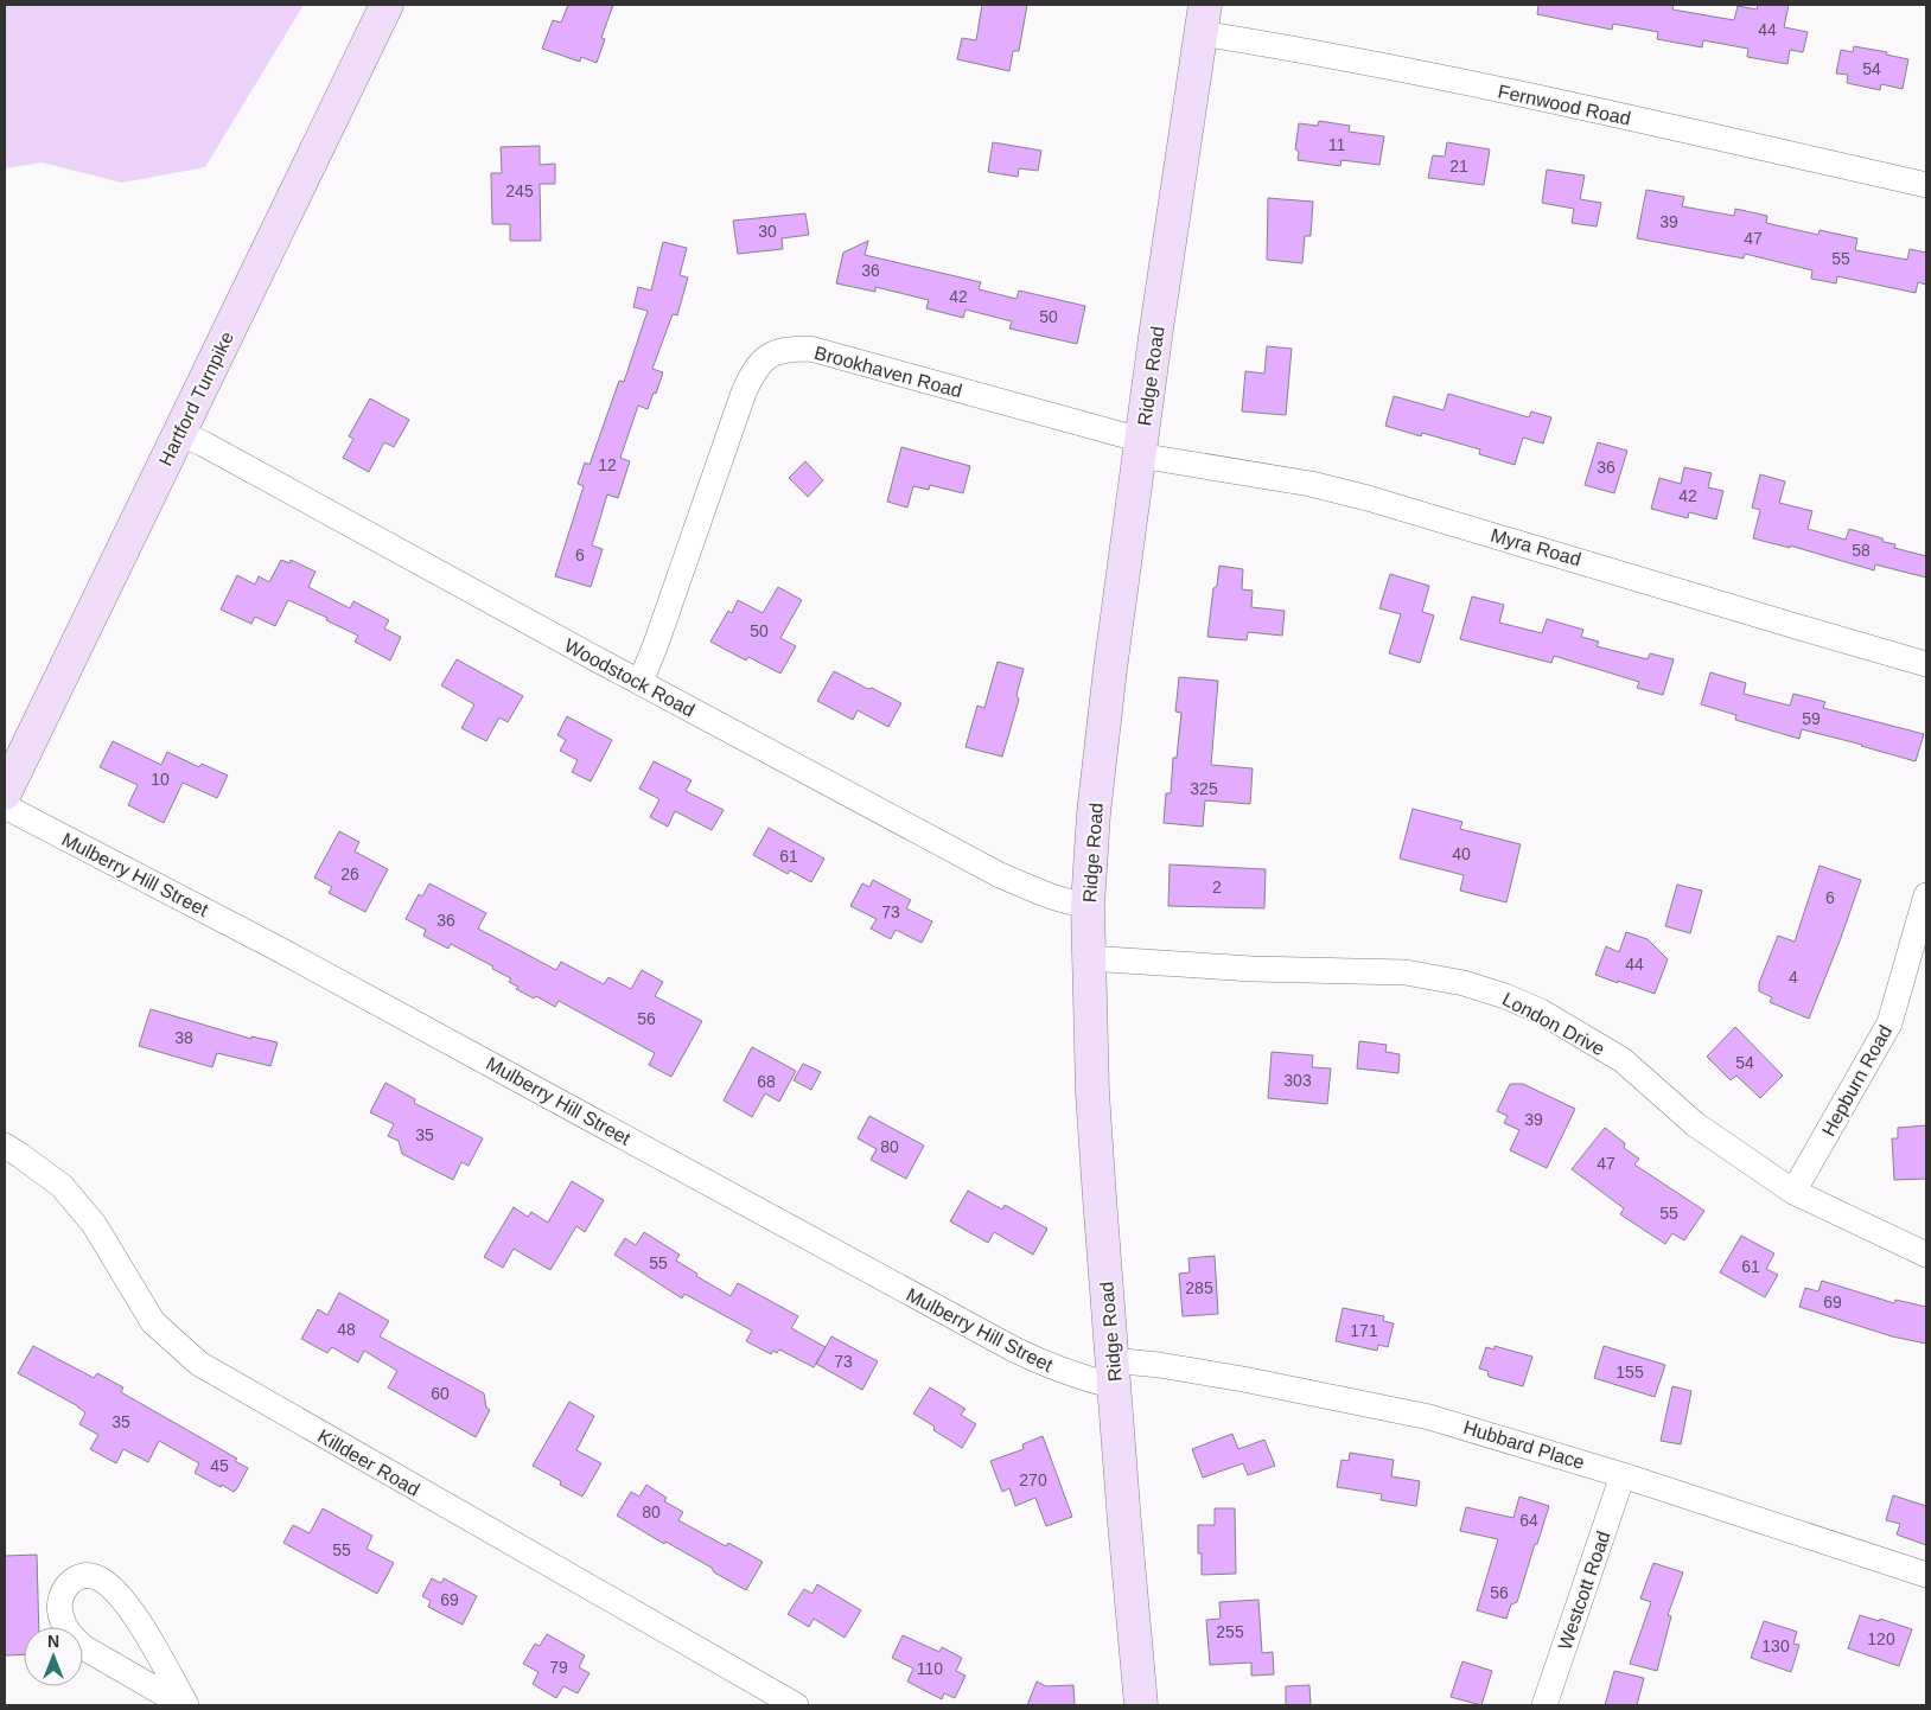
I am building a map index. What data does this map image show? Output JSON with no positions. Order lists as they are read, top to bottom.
{
  "streets": {
    "main road": ["Ridge Road", "Hartford Turnpike"],
    "street": [
      "Fernwood Road",
      "Brookhaven Road",
      "Myra Road",
      "Woodstock Road",
      "Mulberry Hill Street",
      "London Drive",
      "Hepburn Road",
      "Hubbard Place",
      "Killdeer Road",
      "Westcott Road"
    ]
  },
  "crossings": [
    ["Fernwood Road", "Ridge Road"],
    ["Brookhaven Road", "Ridge Road"],
    ["Brookhaven Road", "Myra Road"],
    ["Brookhaven Road", "Woodstock Road"],
    ["Ridge Road", "Myra Road"],
    ["Ridge Road", "Woodstock Road"],
    ["Ridge Road", "Mulberry Hill Street"],
    ["Ridge Road", "London Drive"],
    ["Ridge Road", "Hubbard Place"],
    ["Hartford Turnpike", "Woodstock Road"],
    ["Mulberry Hill Street", "Hubbard Place"],
    ["London Drive", "Hepburn Road"],
    ["Hubbard Place", "Westcott Road"]
  ],
  "house_numbers": [
    "44",
    "54",
    "11",
    "21",
    "245",
    "39",
    "30",
    "47",
    "55",
    "36",
    "42",
    "50",
    "12",
    "36",
    "42",
    "58",
    "6",
    "50",
    "59",
    "10",
    "325",
    "40",
    "61",
    "26",
    "2",
    "6",
    "73",
    "36",
    "44",
    "4",
    "56",
    "38",
    "54",
    "303",
    "68",
    "39",
    "35",
    "80",
    "47",
    "55",
    "55",
    "61",
    "285",
    "69",
    "48",
    "171",
    "73",
    "155",
    "60",
    "35",
    "45",
    "270",
    "80",
    "64",
    "55",
    "56",
    "69",
    "255",
    "120",
    "130",
    "79",
    "110"
  ],
  "north": "top"
}
